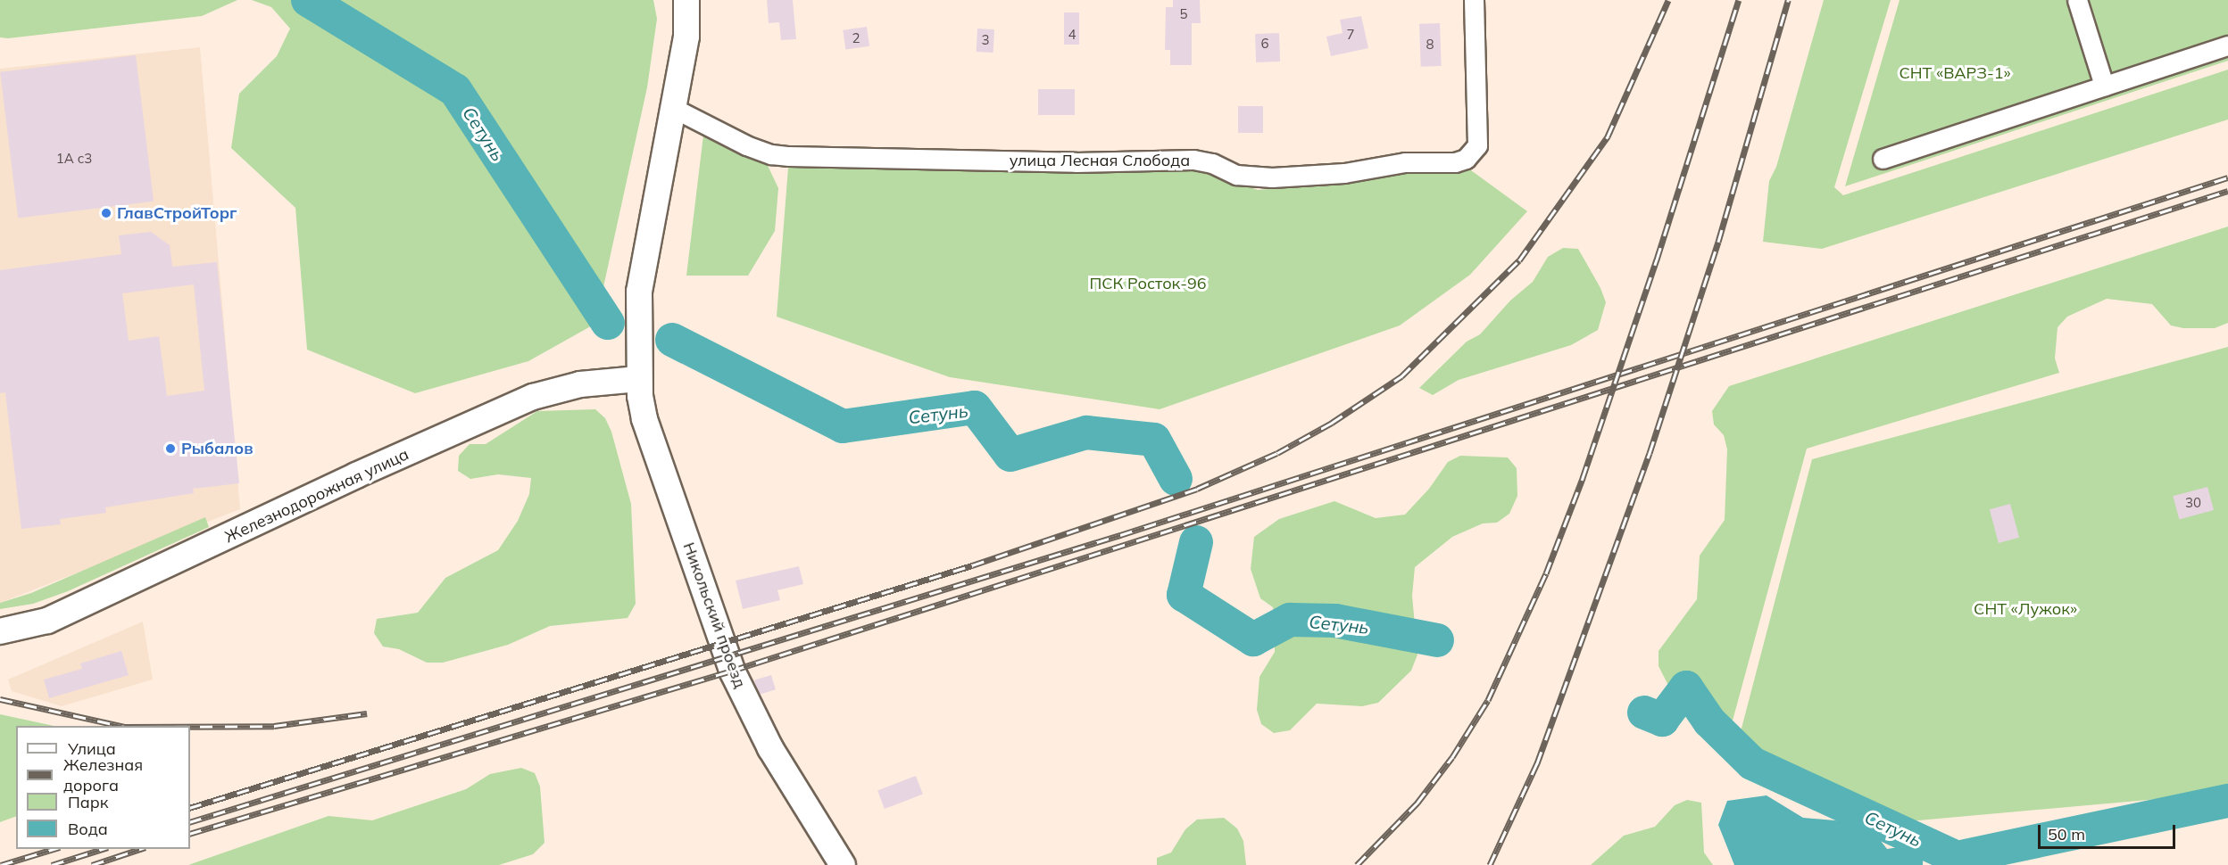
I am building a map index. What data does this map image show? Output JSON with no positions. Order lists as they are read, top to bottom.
{
  "streets": {
    "main road": ["Железнодорожная улица", "Никольский проезд"],
    "street": ["улица Лесная Слобода"]
  },
  "crossings": [
    ["улица Лесная Слобода", "Никольский проезд"],
    ["Железнодорожная улица", "Никольский проезд"]
  ],
  "water": ["Сетунь"],
  "parks": ["СНТ «ВАРЗ-1»", "ПСК Росток-96", "СНТ «Лужок»"],
  "places": ["ГлавСтройТорг", "Рыбалов"],
  "house_numbers": [
    "5",
    "4",
    "7",
    "2",
    "3",
    "6",
    "8",
    "1А с3",
    "30"
  ],
  "legend": [
    "Улица",
    "Железная дорога",
    "Парк",
    "Вода"
  ],
  "scale_bar": "50 m"
}
